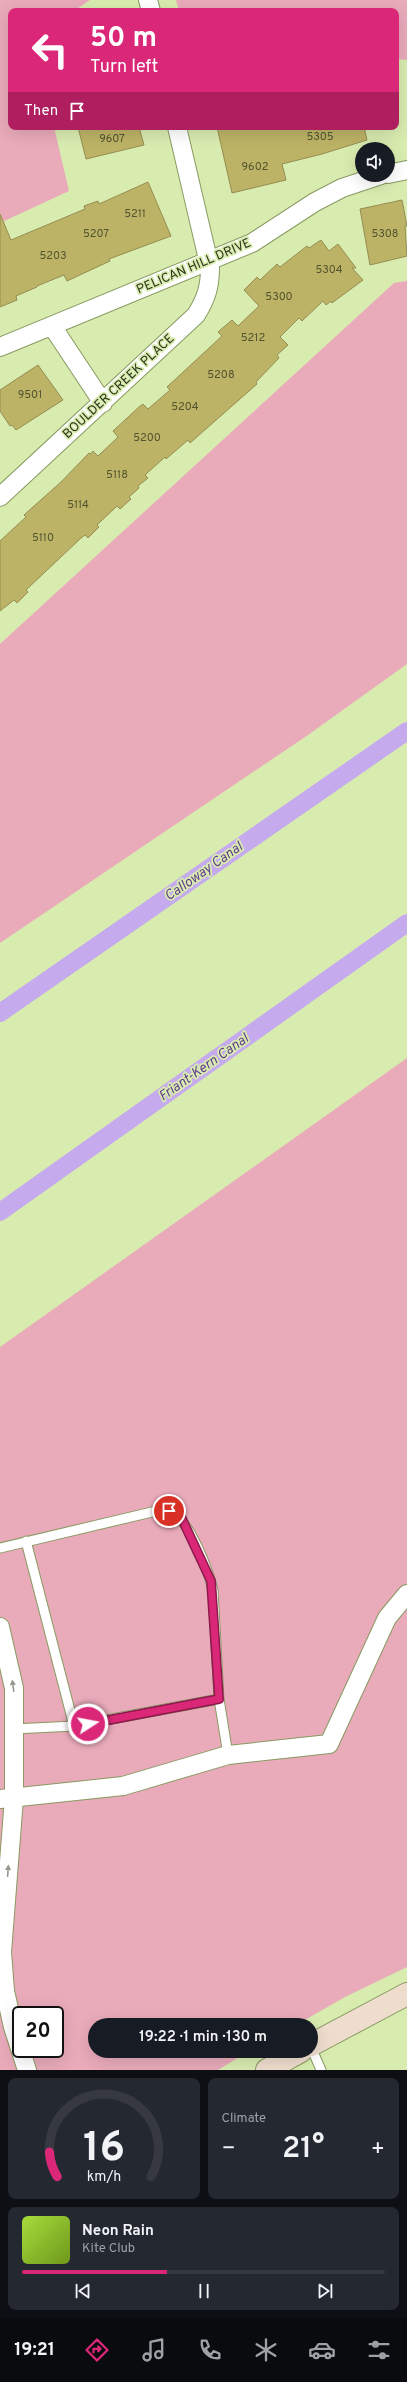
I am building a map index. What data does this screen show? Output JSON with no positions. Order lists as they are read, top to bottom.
{
  "streets": {
    "street": ["PELICAN HILL DRIVE", "BOULDER CREEK PLACE"]
  },
  "crossings": [
    ["PELICAN HILL DRIVE", "BOULDER CREEK PLACE"]
  ],
  "water": ["Calloway Canal", "Friant-Kern Canal"],
  "house_numbers": [
    "5305",
    "9607",
    "9602",
    "5211",
    "5207",
    "5308",
    "5203",
    "5304",
    "5300",
    "5212",
    "5208",
    "9501",
    "5204",
    "5200",
    "5118",
    "5114",
    "5110"
  ],
  "page": {
    "turn": ["50 m", "Turn left"],
    "then": "Then",
    "limit": "20",
    "trip": "19:22 · 1 min · 130 m",
    "tile": "Climate",
    "heat": ["−", "21°", "+"],
    "song": ["Neon Rain", "Kite Club"],
    "tabs": "19:21",
    "gauge": ["16", "km/h"]
  }
}
